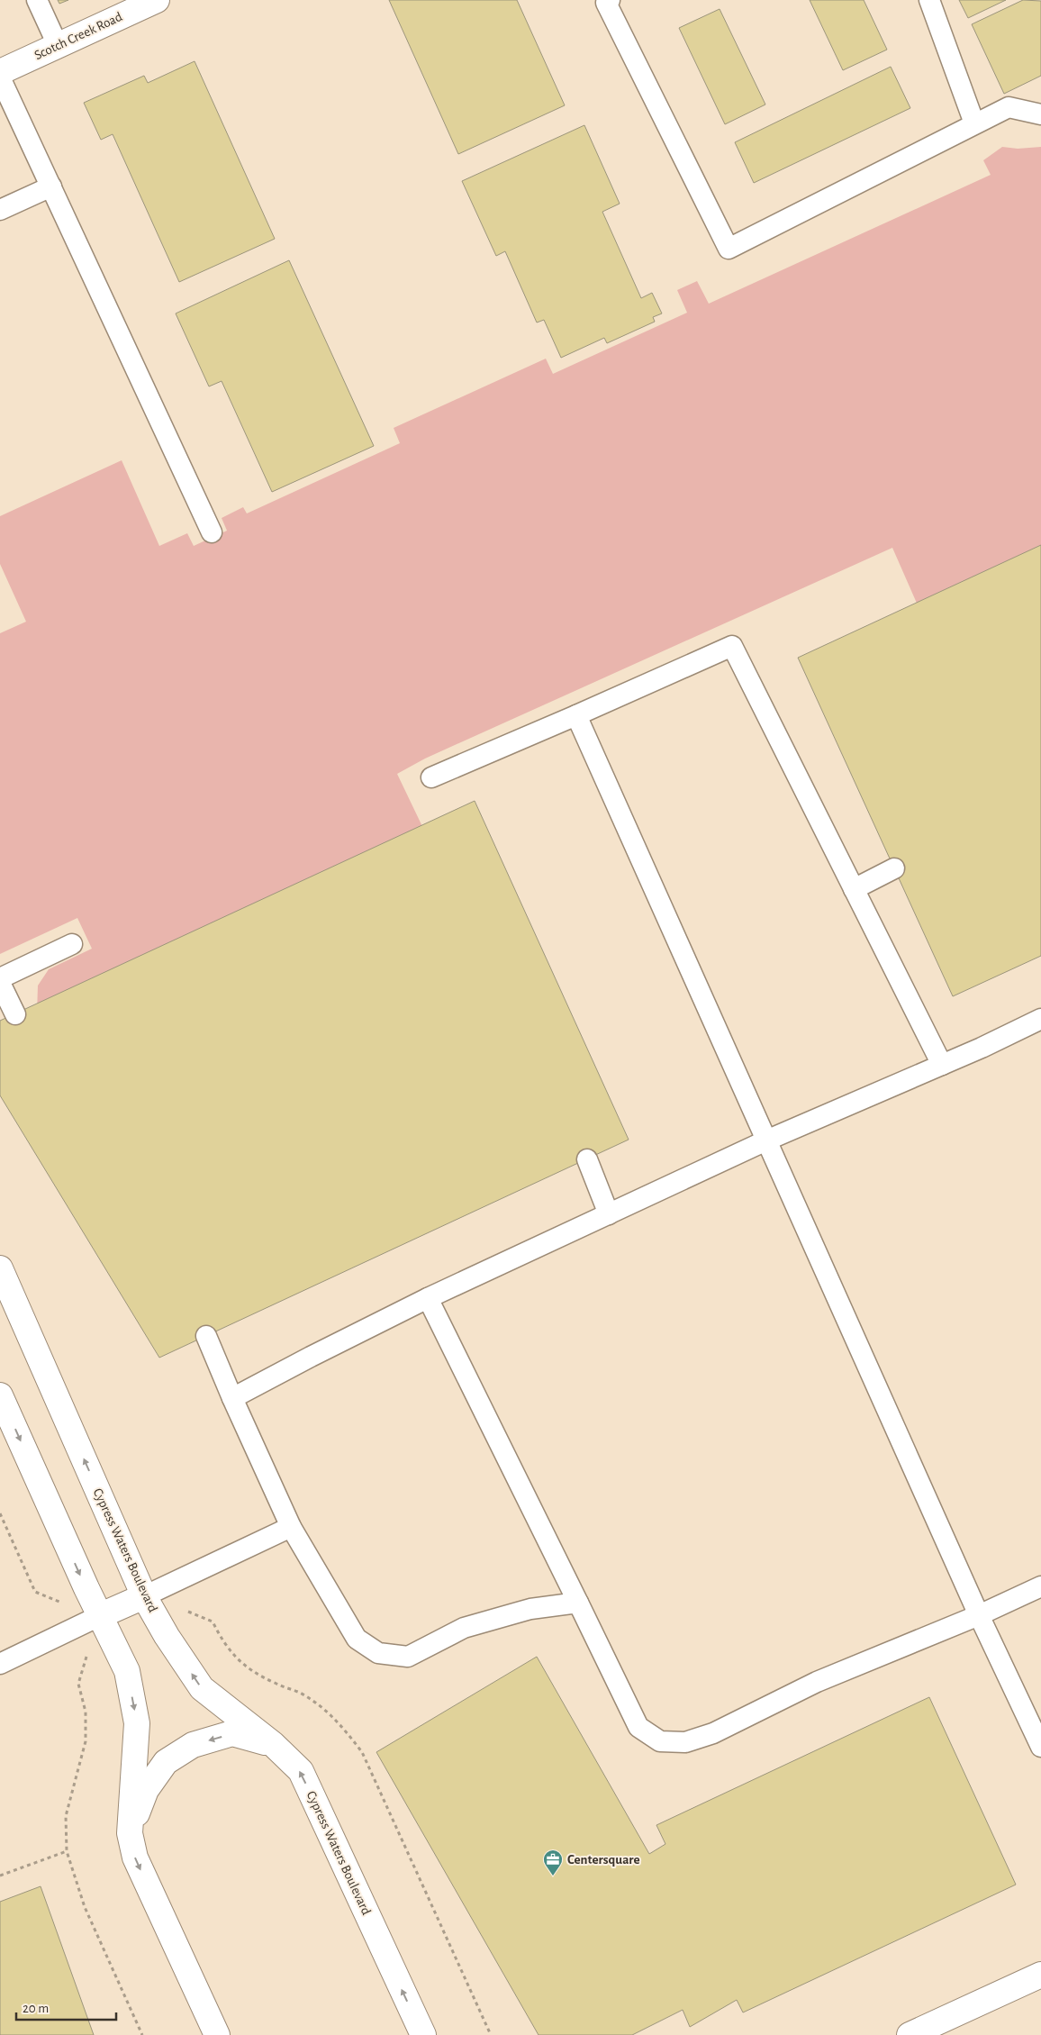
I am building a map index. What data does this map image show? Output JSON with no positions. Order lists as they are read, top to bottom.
{
  "streets": {
    "street": ["Scotch Creek Road", "Cypress Waters Boulevard"]
  },
  "places": {
    "office": ["Centersquare"]
  },
  "scale_bar": "20 m"
}
